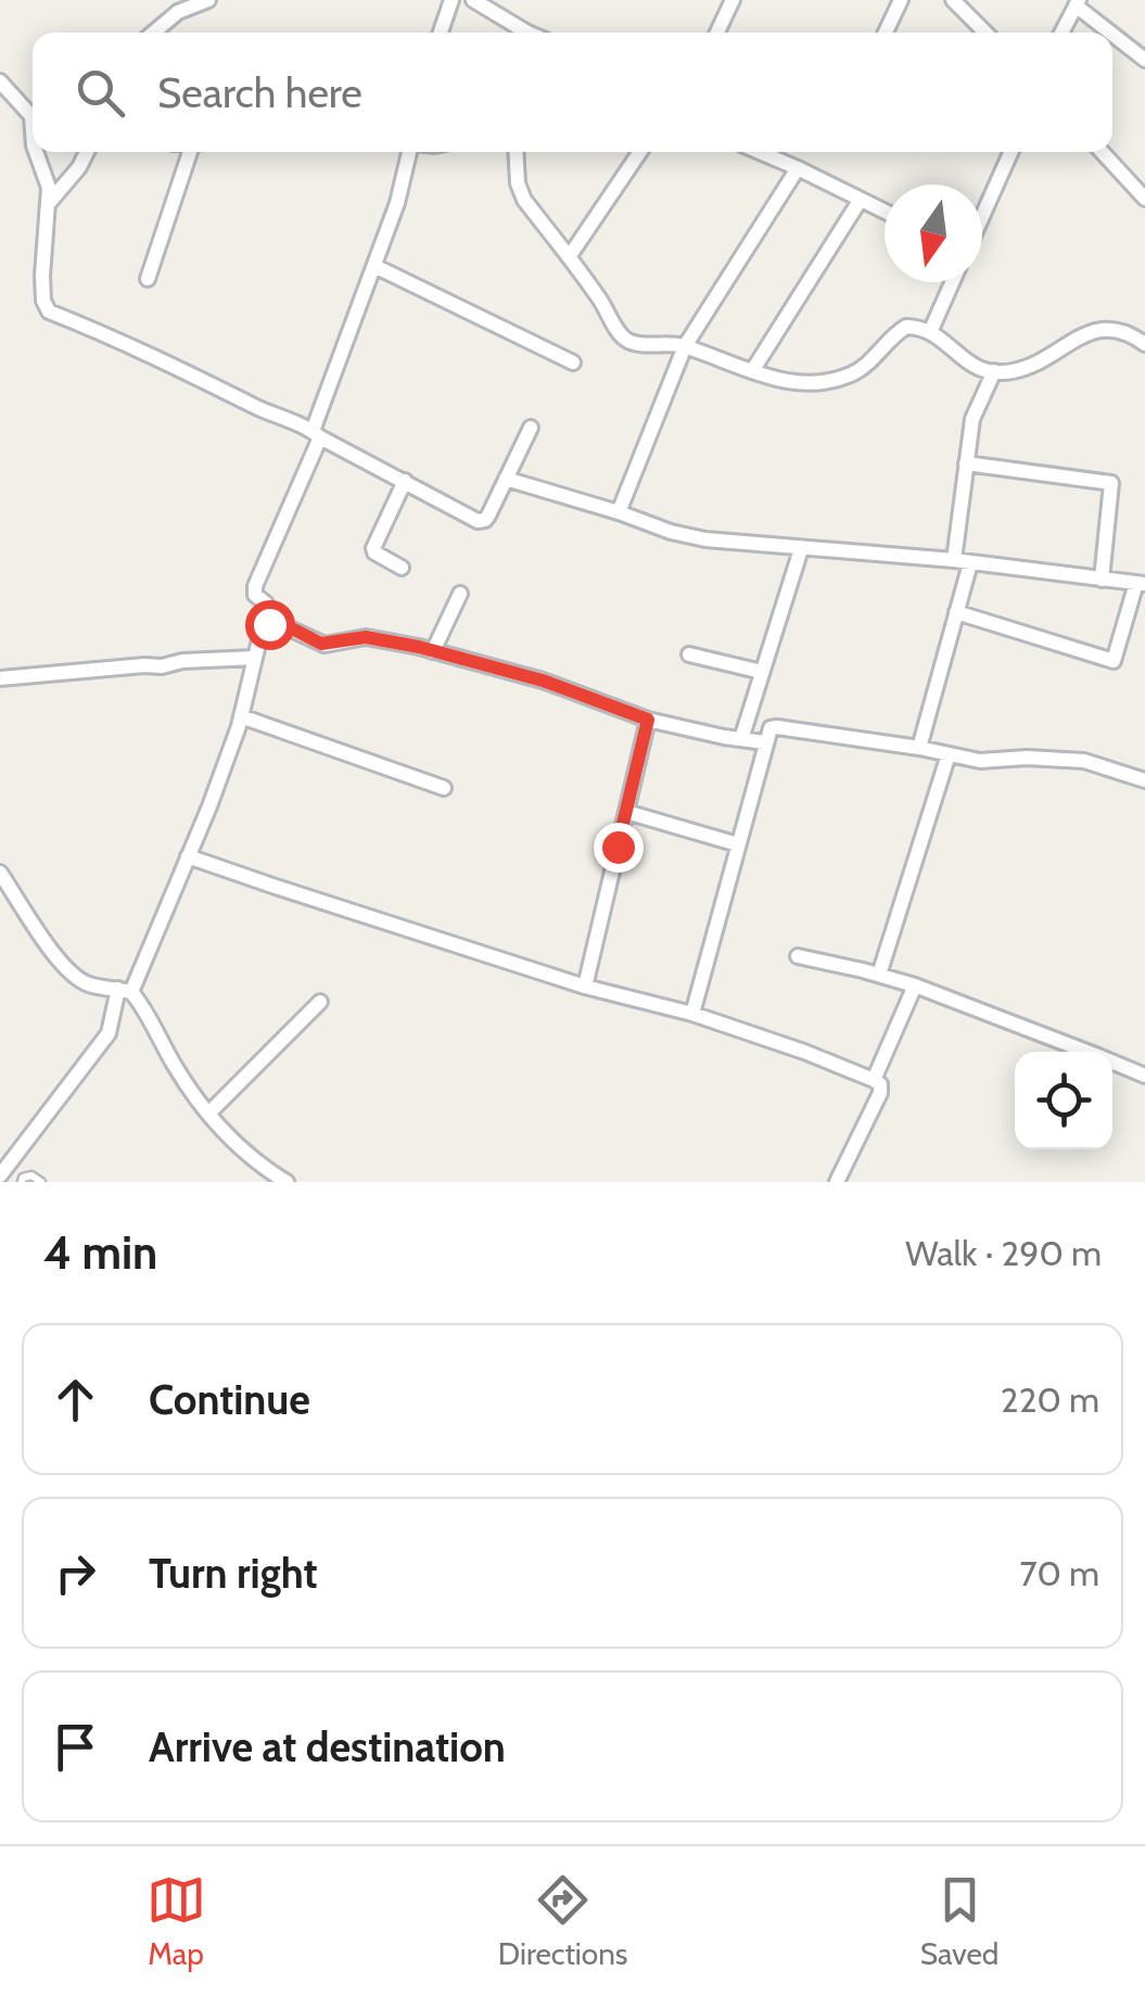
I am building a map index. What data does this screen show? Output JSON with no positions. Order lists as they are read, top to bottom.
{
  "north": "bottom",
  "page": {
    "search": "Search here",
    "heading": ["4 min", "Walk · 290 m"],
    "list": [
      ["Continue", "220 m"],
      ["Turn right", "70 m"],
      "Arrive at destination"
    ],
    "nav": ["Map", "Directions", "Saved"]
  }
}
